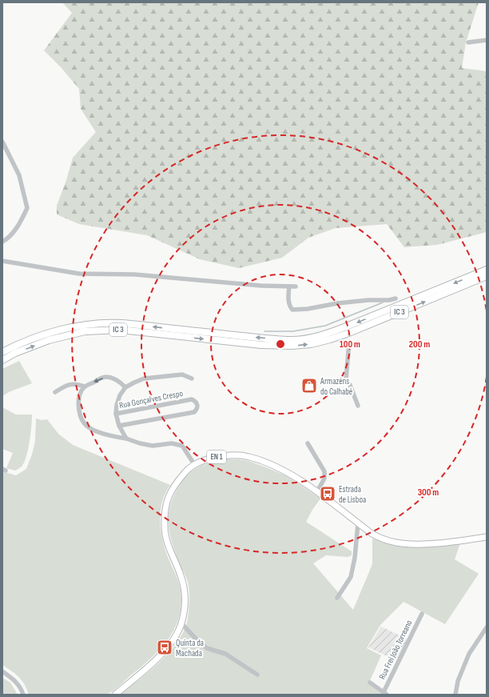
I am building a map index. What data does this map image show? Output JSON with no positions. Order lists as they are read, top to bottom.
{
  "streets": {
    "highway": ["IC 3"],
    "main road": ["EN 1"],
    "street": ["Rua Gonçalves Crespo", "Rua Frei João Torreano"]
  },
  "places": {
    "shop": ["Armazéns do Calhabé"],
    "bus stop": ["Estrada de Lisboa", "Quinta da Machada"]
  },
  "rings": ["100 m", "200 m", "300 m"]
}
